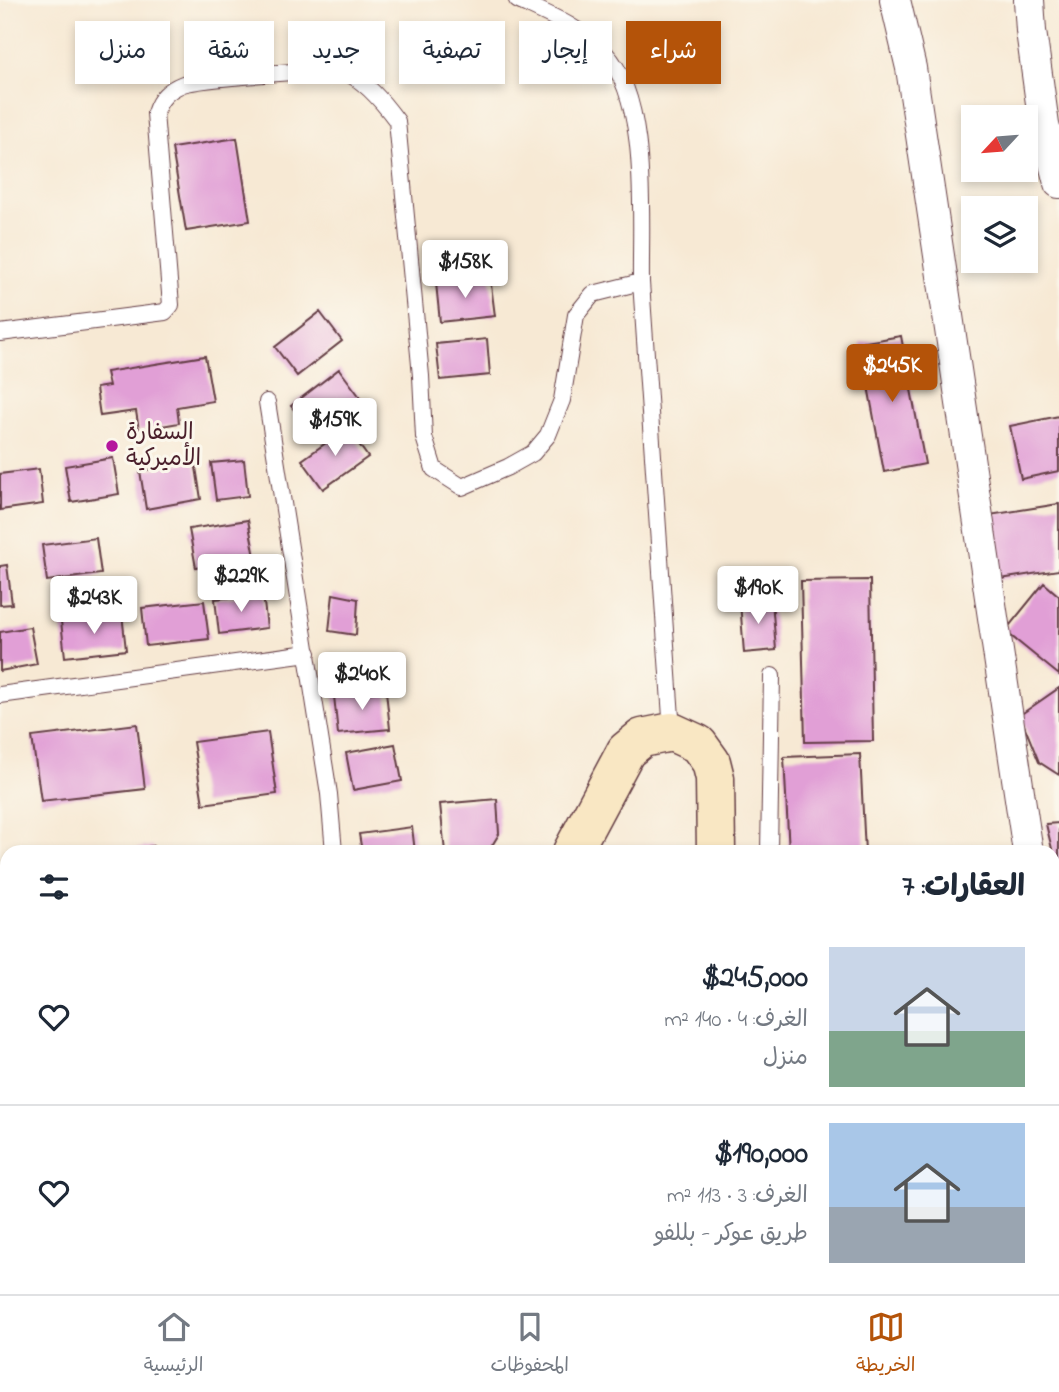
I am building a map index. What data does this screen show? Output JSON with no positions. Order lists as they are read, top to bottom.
{
  "places": ["السفارة الأميركية"],
  "north": "bottom left",
  "page": {
    "chip": [
      "شراء",
      "إيجار",
      "تصفية",
      "جديد",
      "شقة",
      "منزل"
    ],
    "price": [
      "$158K",
      "$245K",
      "$159K",
      "$229K",
      "$190K",
      "$243K",
      "$240K"
    ],
    "heading": "العقارات: 7",
    "list": [
      {
        "name": "$245,000",
        "note": "الغرف: 4 · 140 m² · منزل"
      },
      {
        "name": "$190,000",
        "note": "الغرف: 3 · 113 m² · طريق عوكر - بللفو"
      }
    ],
    "tabs": ["الخريطة", "المحفوظات", "الرئيسية"]
  }
}
